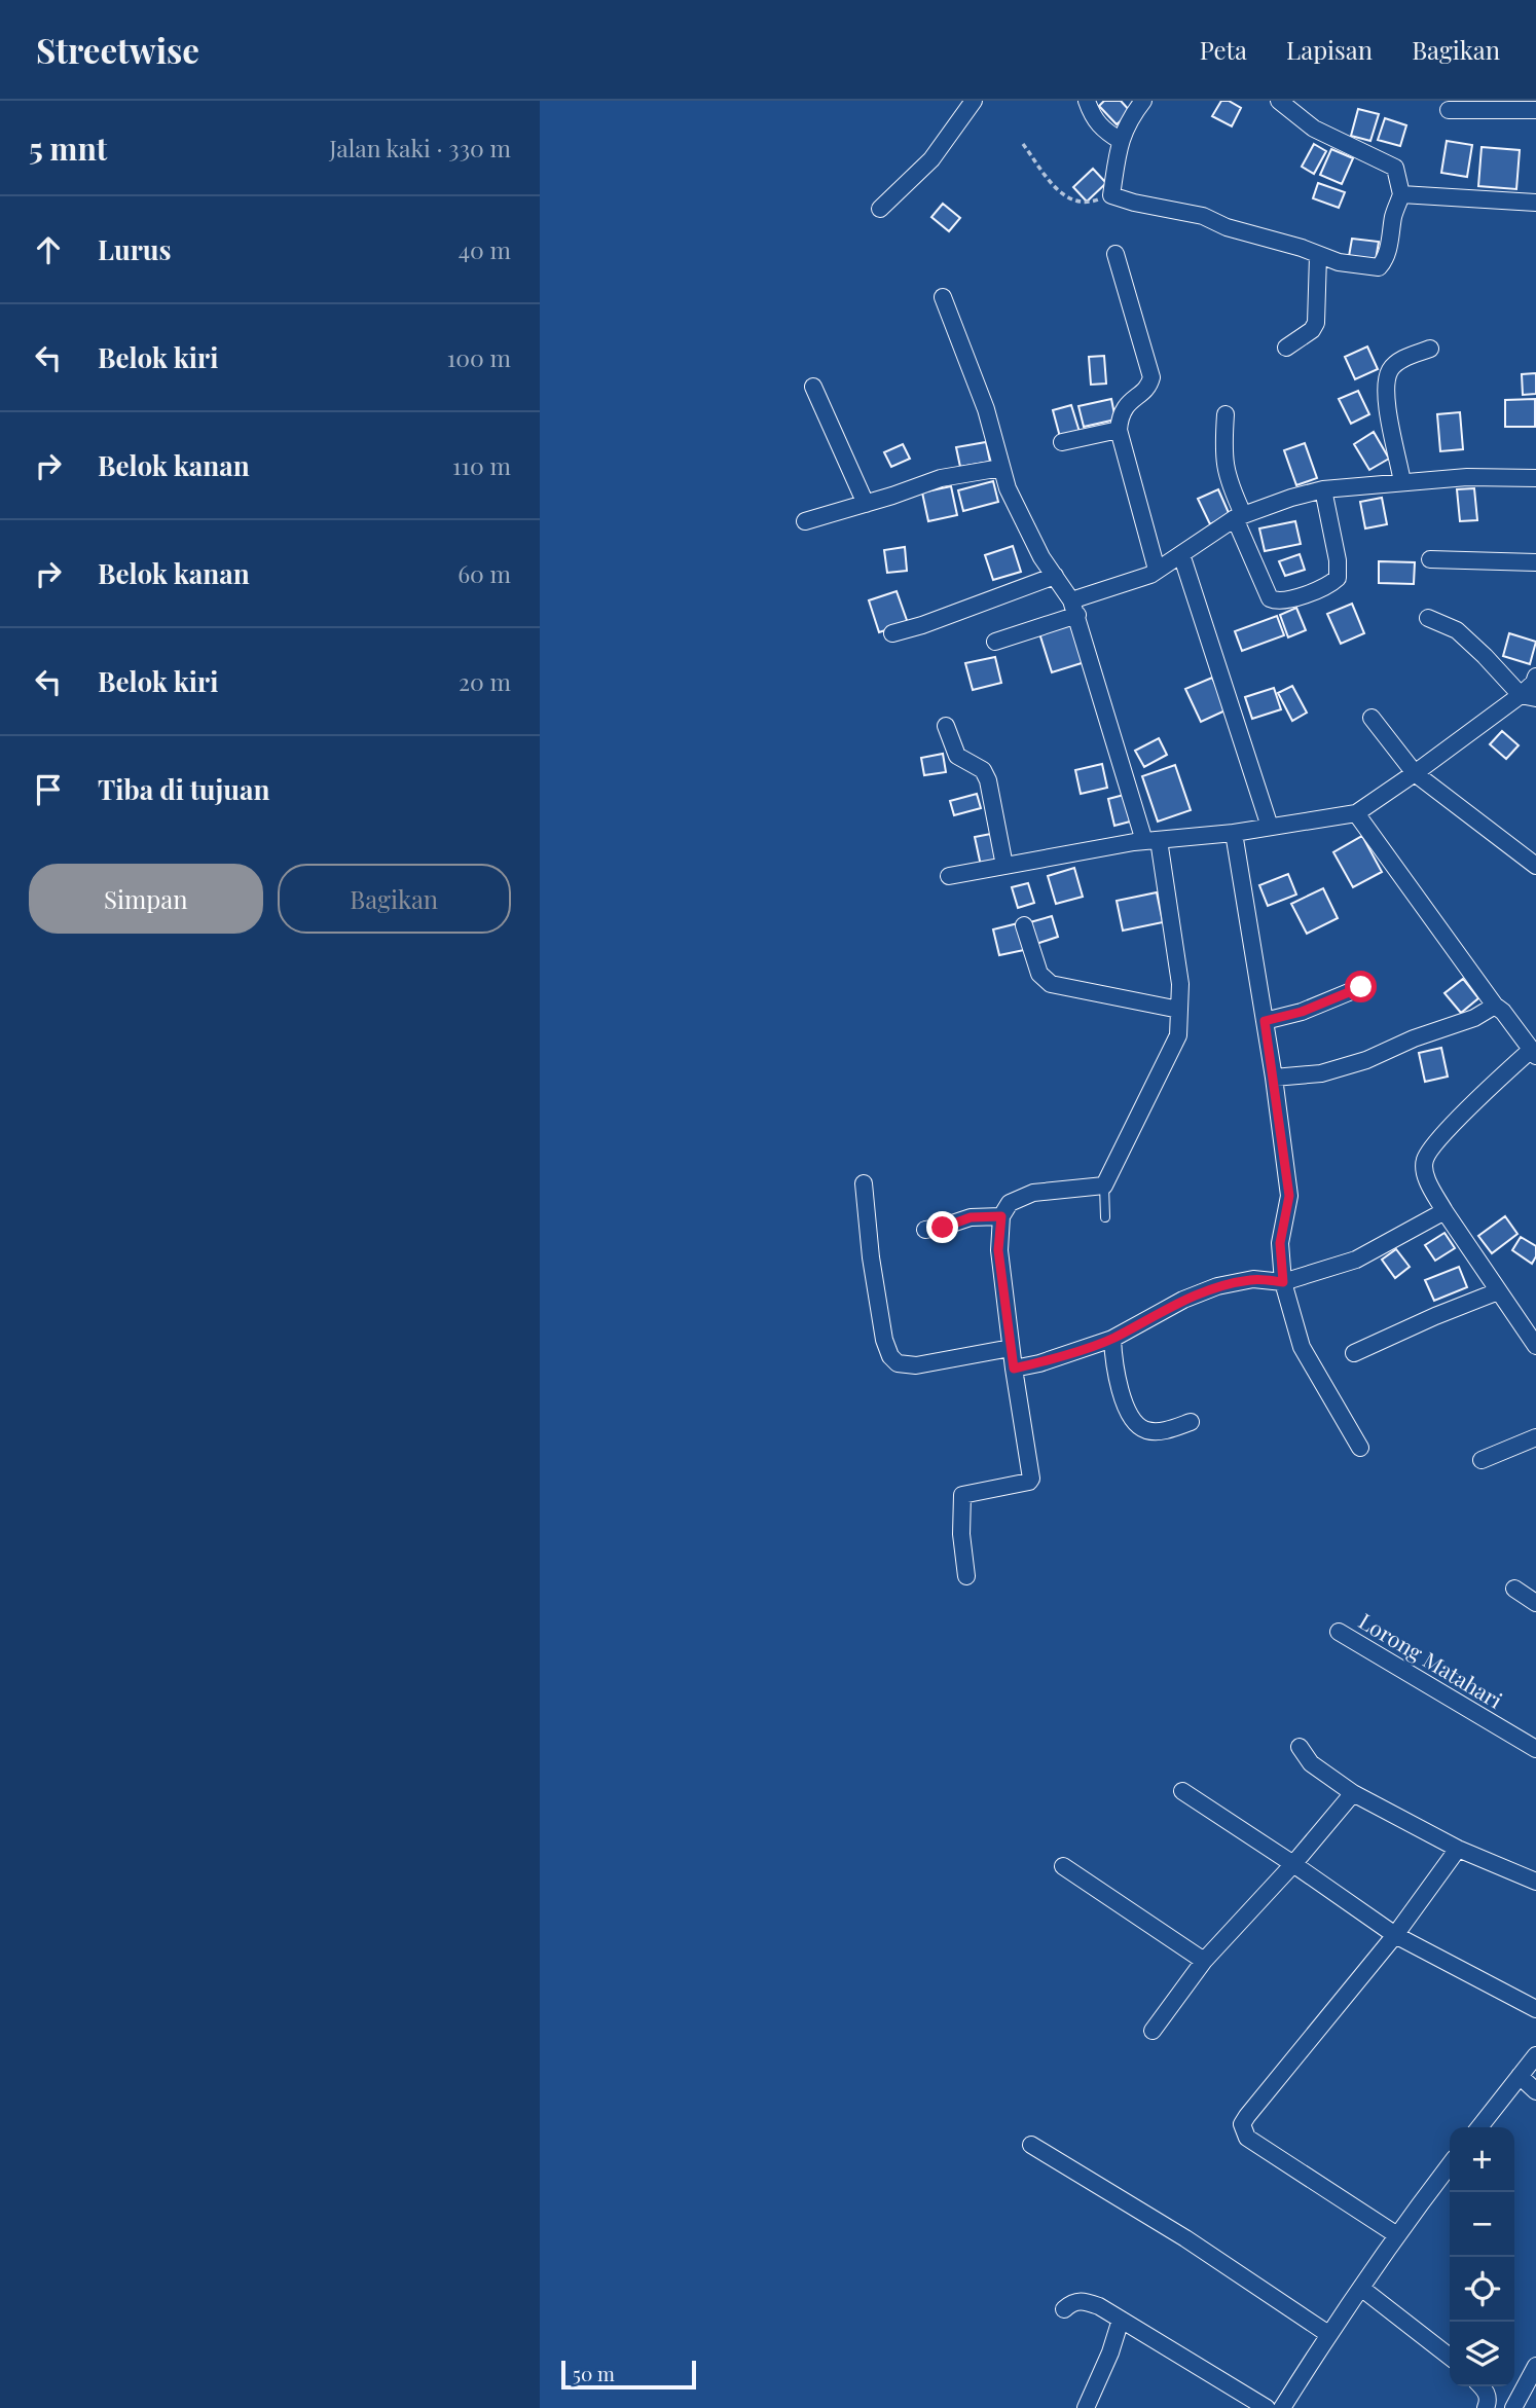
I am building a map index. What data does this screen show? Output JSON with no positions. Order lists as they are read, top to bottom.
{
  "streets": {
    "street": ["Lorong Matahari"]
  },
  "scale_bar": "50 m",
  "page": {
    "header": "Streetwise",
    "nav": ["Peta", "Lapisan", "Bagikan"],
    "heading": ["5 mnt", "Jalan kaki · 330 m"],
    "list": [
      ["Lurus", "40 m"],
      ["Belok kiri", "100 m"],
      ["Belok kanan", "110 m"],
      ["Belok kanan", "60 m"],
      ["Belok kiri", "20 m"],
      "Tiba di tujuan"
    ],
    "buttons": ["Simpan", "Bagikan"],
    "map_buttons": ["+", "−"],
    "scale": "50 m"
  }
}
